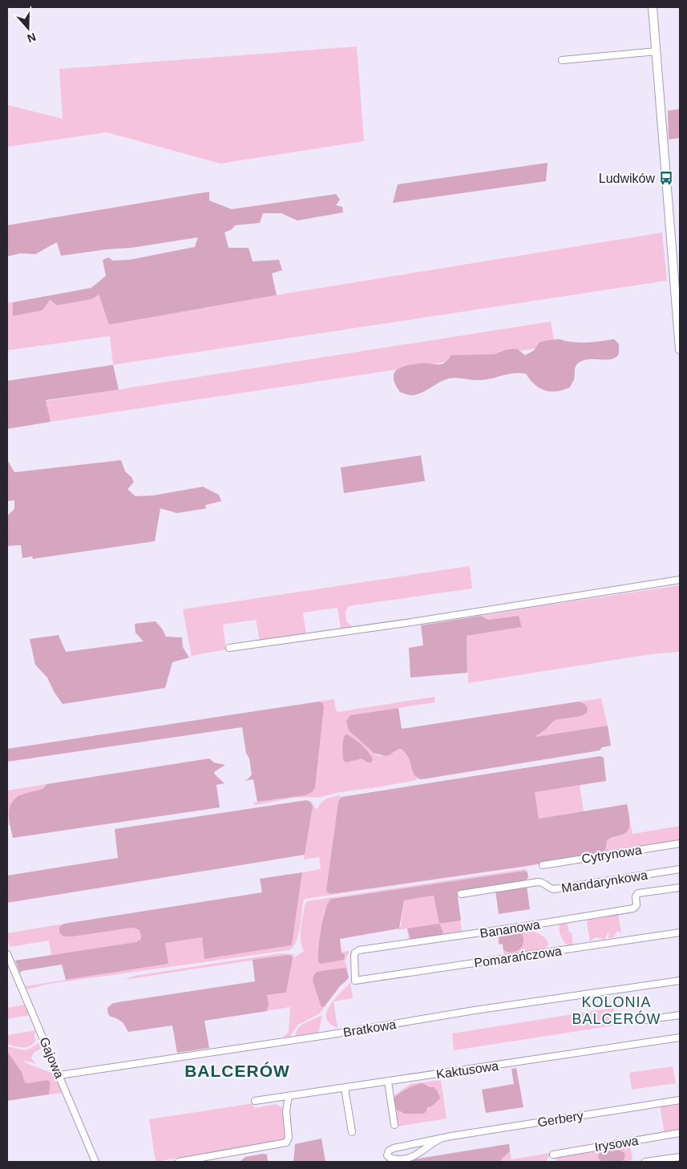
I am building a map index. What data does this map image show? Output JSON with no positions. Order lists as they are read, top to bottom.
{
  "streets": {
    "street": [
      "Cytrynowa",
      "Mandarynkowa",
      "Bananowa",
      "Pomarańczowa",
      "Bratkowa",
      "Gajowa",
      "Kaktusowa",
      "Gerbery",
      "Irysowa"
    ]
  },
  "crossings": [
    ["Bananowa", "Pomarańczowa"],
    ["Bratkowa", "Gajowa"]
  ],
  "districts": ["KOLONIA BALCERÓW", "BALCERÓW"],
  "places": {
    "bus stop": ["Ludwików"]
  },
  "north": "bottom"
}
